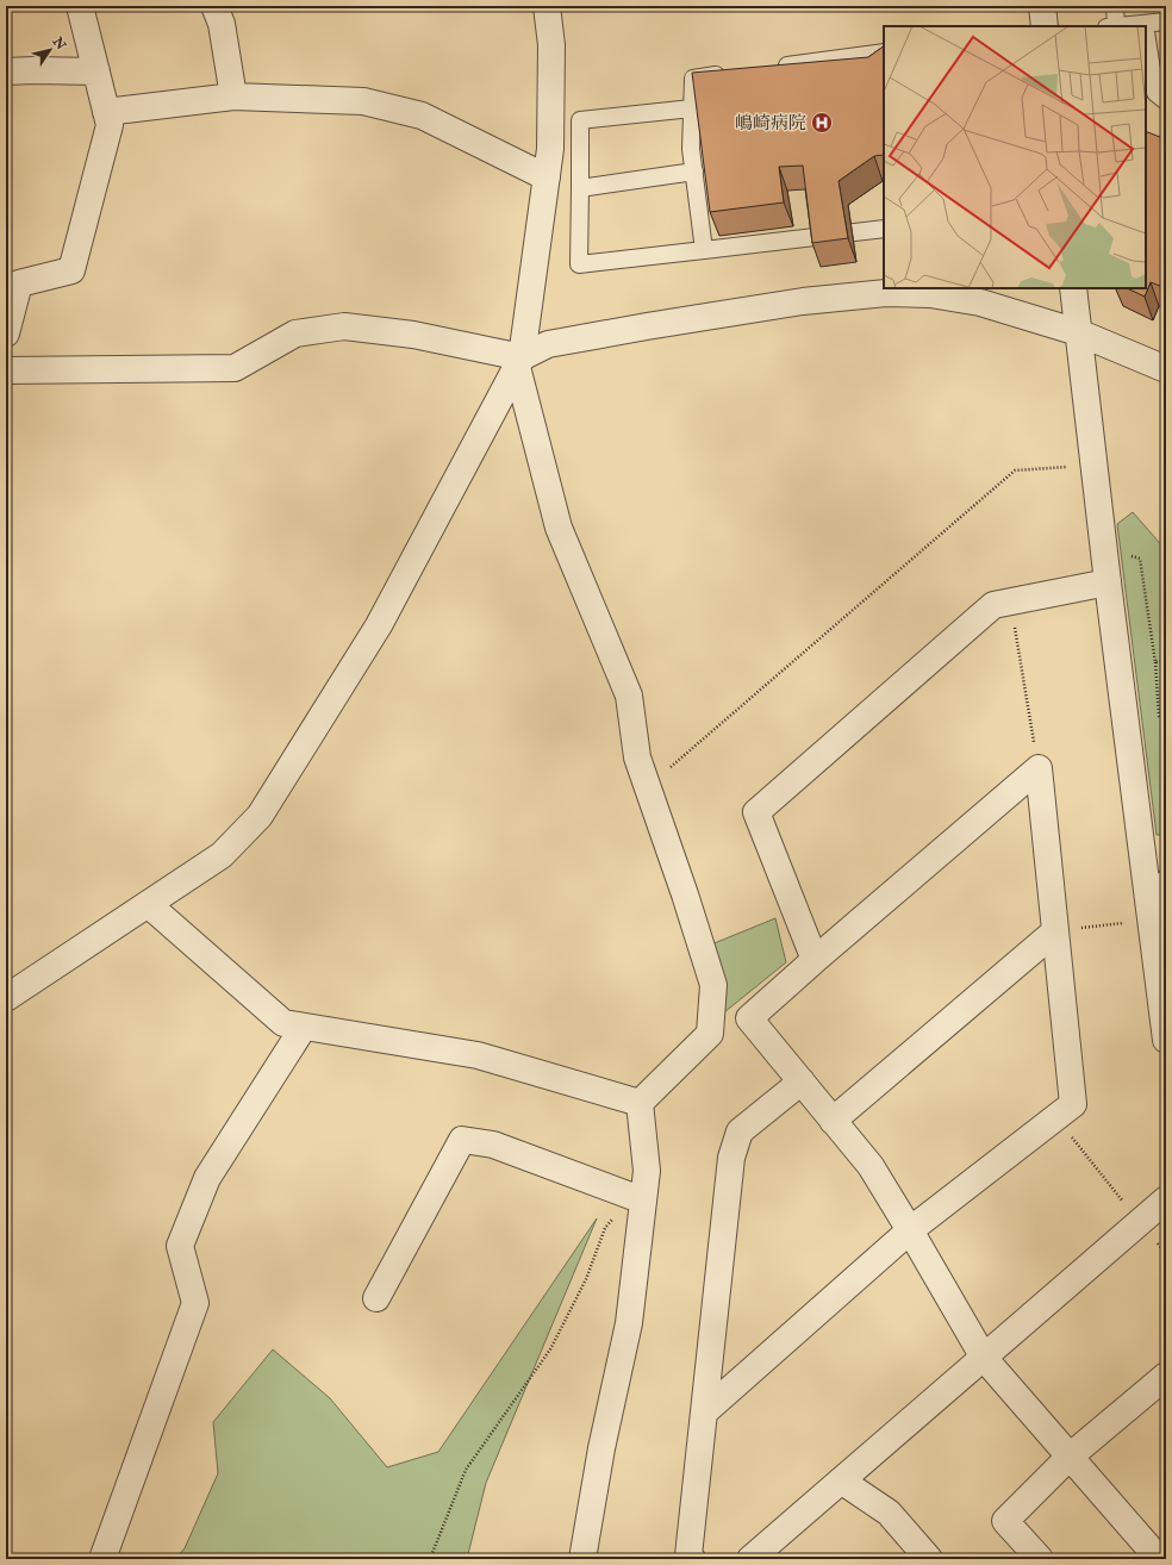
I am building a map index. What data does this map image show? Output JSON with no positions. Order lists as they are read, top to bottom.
{
  "places": {
    "hospital": ["嶋崎病院"]
  },
  "north": "top right"
}
